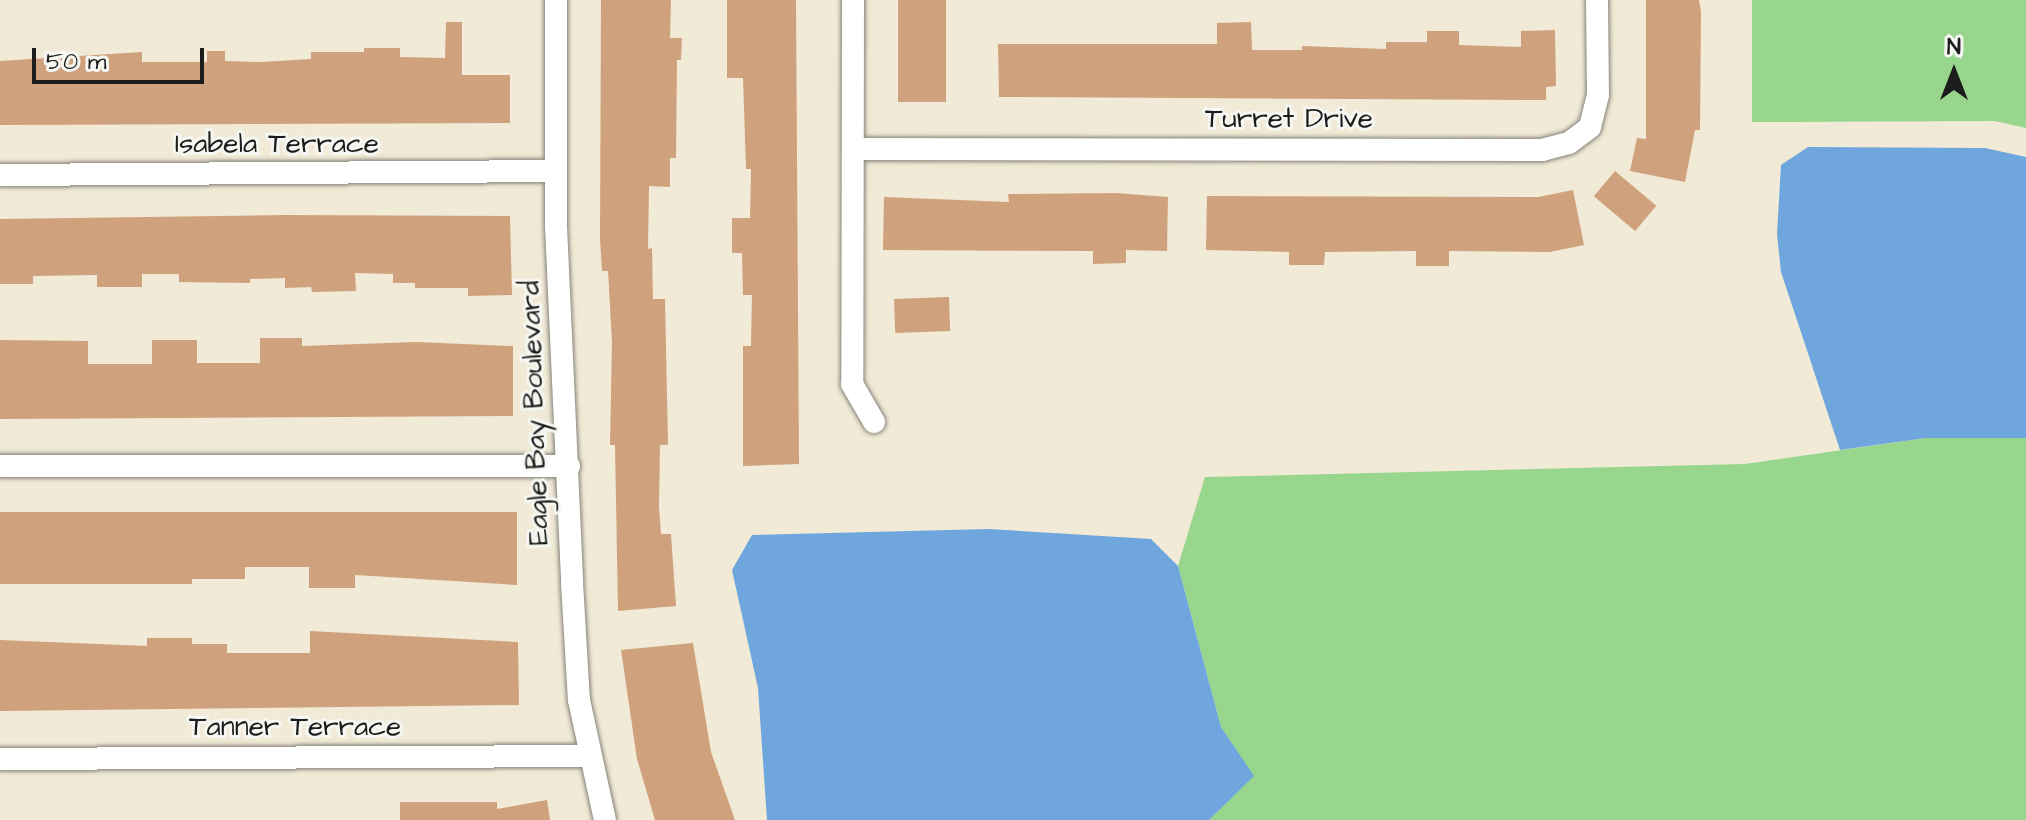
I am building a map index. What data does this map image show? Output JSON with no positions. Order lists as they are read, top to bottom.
{
  "streets": {
    "street": [
      "Turret Drive",
      "Isabela Terrace",
      "Eagle Bay Boulevard",
      "Tanner Terrace"
    ]
  },
  "crossings": [
    ["Isabela Terrace", "Eagle Bay Boulevard"],
    ["Eagle Bay Boulevard", "Tanner Terrace"]
  ],
  "scale_bar": "50 m",
  "north": "top"
}
